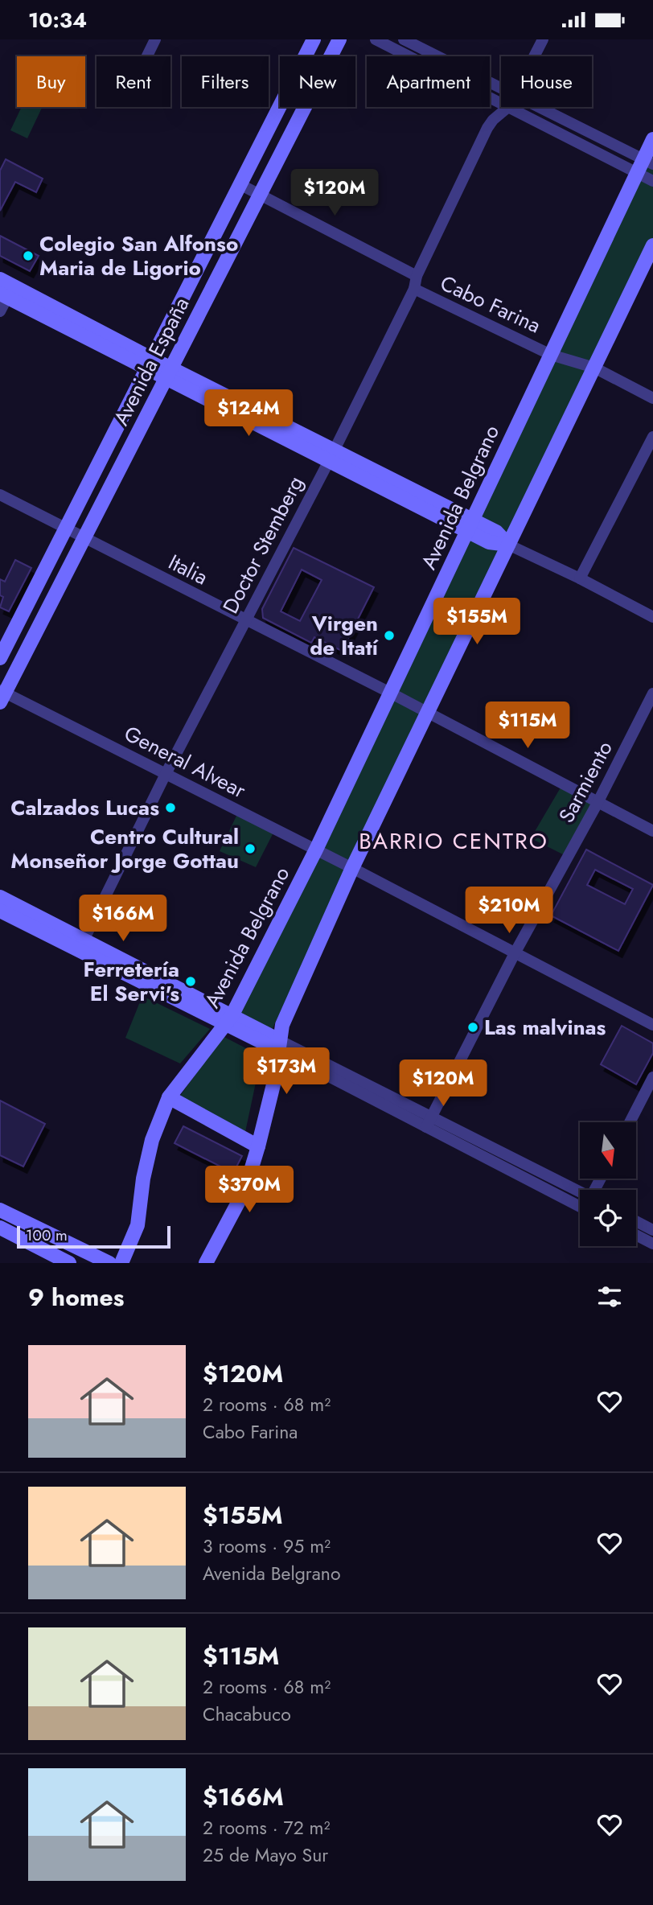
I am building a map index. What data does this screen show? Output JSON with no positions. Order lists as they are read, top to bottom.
{
  "streets": {
    "street": [
      "Cabo Farina",
      "Avenida España",
      "Avenida Belgrano",
      "Doctor Stemberg",
      "Italia",
      "General Alvear",
      "Sarmiento"
    ]
  },
  "crossings": [
    ["Cabo Farina", "Avenida España"],
    ["Cabo Farina", "Avenida Belgrano"],
    ["Cabo Farina", "Doctor Stemberg"],
    ["Avenida España", "Italia"],
    ["Avenida España", "General Alvear"],
    ["Avenida Belgrano", "Italia"],
    ["Avenida Belgrano", "General Alvear"],
    ["Doctor Stemberg", "Italia"],
    ["Doctor Stemberg", "General Alvear"],
    ["Italia", "Sarmiento"],
    ["General Alvear", "Sarmiento"]
  ],
  "districts": ["BARRIO CENTRO"],
  "places": [
    "Colegio San Alfonso Maria de Ligorio",
    "Virgen de Itatí",
    "Calzados Lucas",
    "Centro Cultural Monseñor Jorge Gottau",
    "Ferretería El Servi's",
    "Las malvinas"
  ],
  "scale_bar": "100 m",
  "north": "bottom",
  "page": {
    "status": "10:34",
    "chip": [
      "Buy",
      "Rent",
      "Filters",
      "New",
      "Apartment",
      "House"
    ],
    "price": [
      "$120M",
      "$124M",
      "$155M",
      "$115M",
      "$210M",
      "$166M",
      "$173M",
      "$120M",
      "$370M"
    ],
    "scale": "100 m",
    "heading": "9 homes",
    "list": [
      {
        "name": "$120M",
        "note": "2 rooms · 68 m² · Cabo Farina"
      },
      {
        "name": "$155M",
        "note": "3 rooms · 95 m² · Avenida Belgrano"
      },
      {
        "name": "$115M",
        "note": "2 rooms · 68 m² · Chacabuco"
      },
      {
        "name": "$166M",
        "note": "2 rooms · 72 m² · 25 de Mayo Sur"
      }
    ]
  }
}
